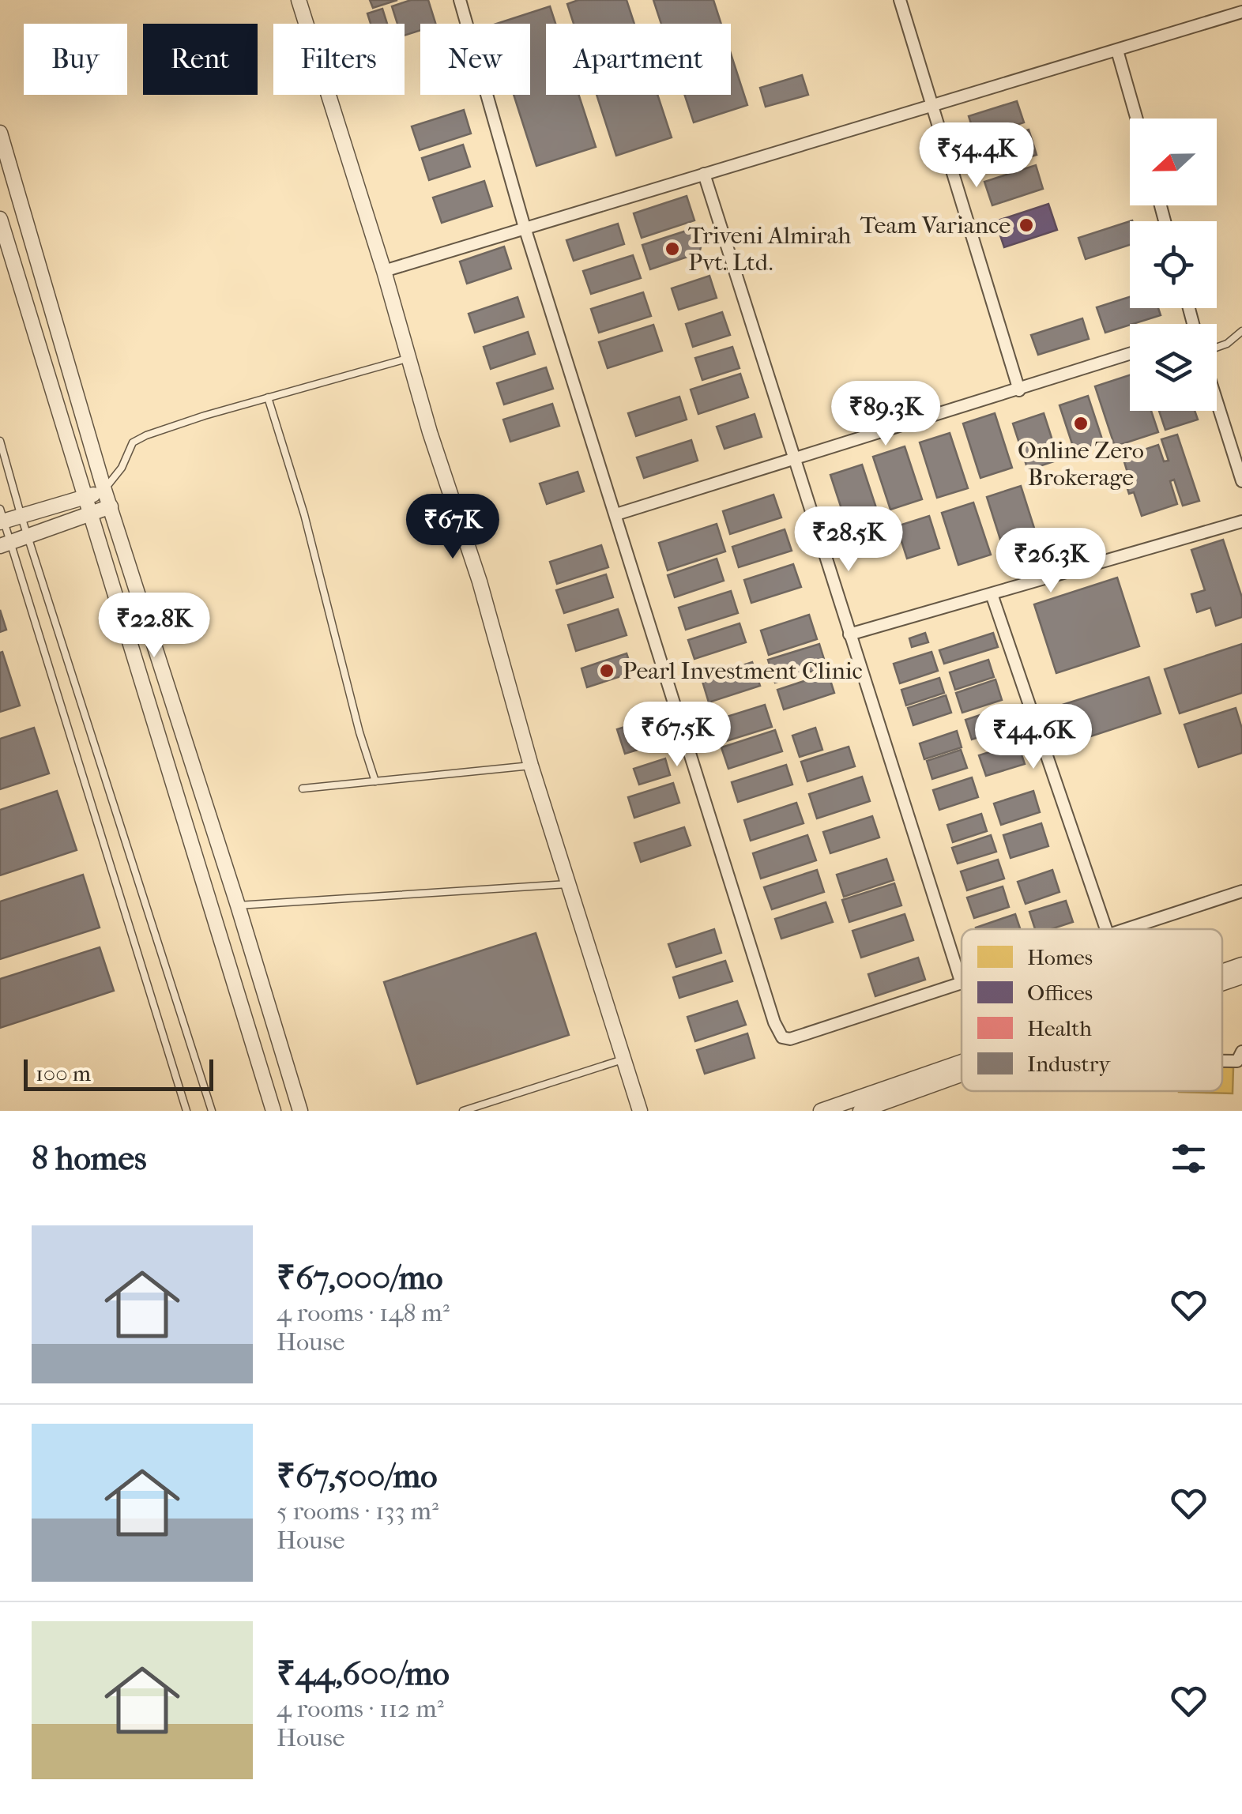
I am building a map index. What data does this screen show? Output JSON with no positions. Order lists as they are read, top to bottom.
{
  "places": [
    "Team Variance",
    "Triveni Almirah Pvt. Ltd.",
    "Online Zero Brokerage",
    "Pearl Investment Clinic"
  ],
  "legend": [
    "Homes",
    "Offices",
    "Health",
    "Industry"
  ],
  "scale_bar": "100 m",
  "north": "left",
  "page": {
    "chip": [
      "Buy",
      "Rent",
      "Filters",
      "New",
      "Apartment"
    ],
    "price": [
      "₹54.4K",
      "₹89.3K",
      "₹67K",
      "₹28.5K",
      "₹26.3K",
      "₹22.8K",
      "₹67.5K",
      "₹44.6K"
    ],
    "scale": "100 m",
    "heading": "8 homes",
    "list": [
      {
        "name": "₹67,000/mo",
        "note": "4 rooms · 148 m² · House"
      },
      {
        "name": "₹67,500/mo",
        "note": "5 rooms · 133 m² · House"
      },
      {
        "name": "₹44,600/mo",
        "note": "4 rooms · 112 m² · House"
      }
    ]
  }
}
